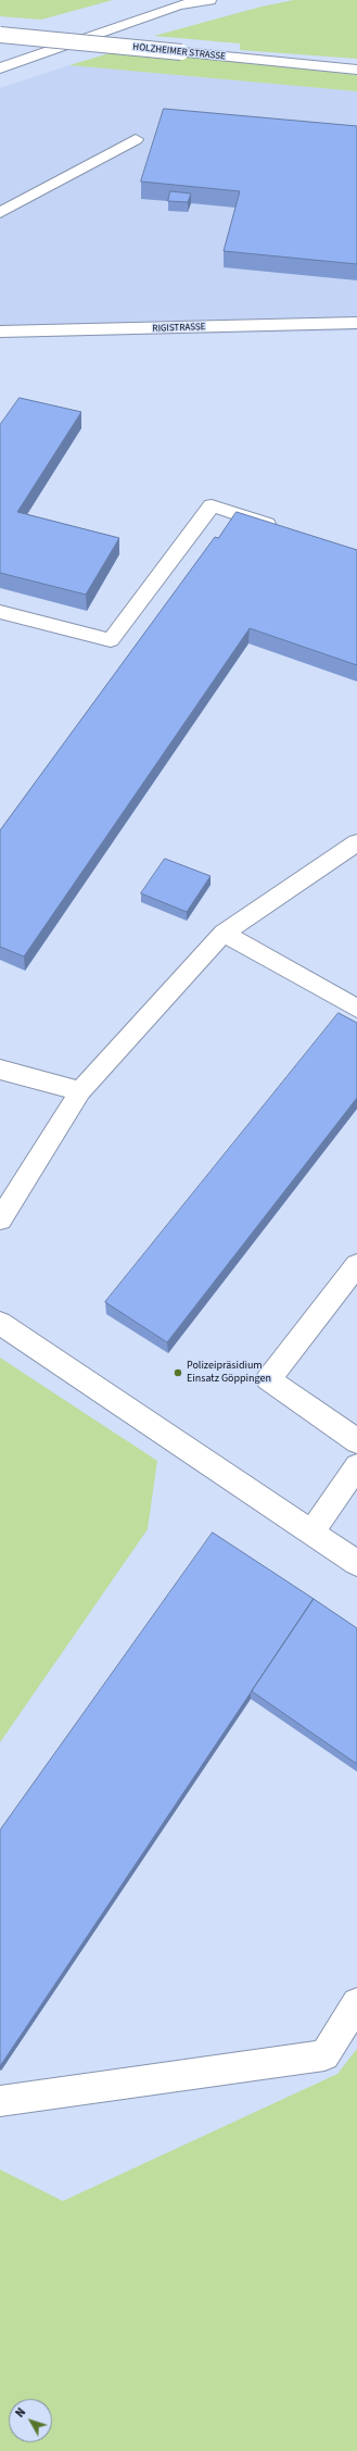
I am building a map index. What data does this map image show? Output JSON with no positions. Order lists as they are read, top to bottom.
{
  "streets": {
    "street": ["HOLZHEIMER STRASSE", "RIGISTRASSE"]
  },
  "places": ["Polizeipräsidium Einsatz Göppingen"],
  "north": "top left"
}
